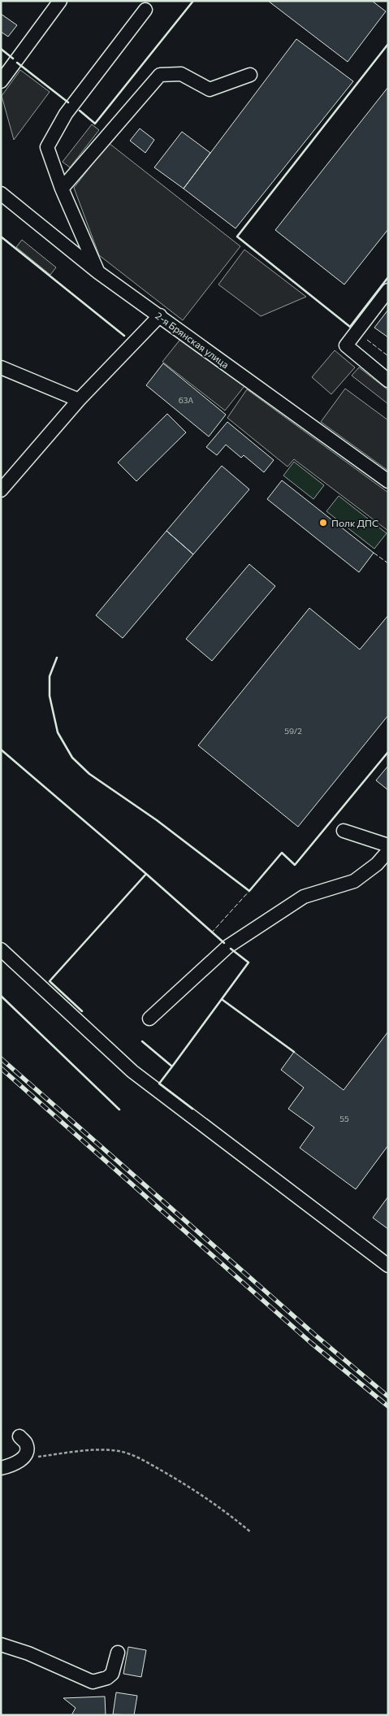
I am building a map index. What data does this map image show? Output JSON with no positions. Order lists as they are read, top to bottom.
{
  "streets": {
    "street": ["2-я Брянская улица"]
  },
  "places": ["Полк ДПС"],
  "house_numbers": ["63А", "59/2", "55"]
}
